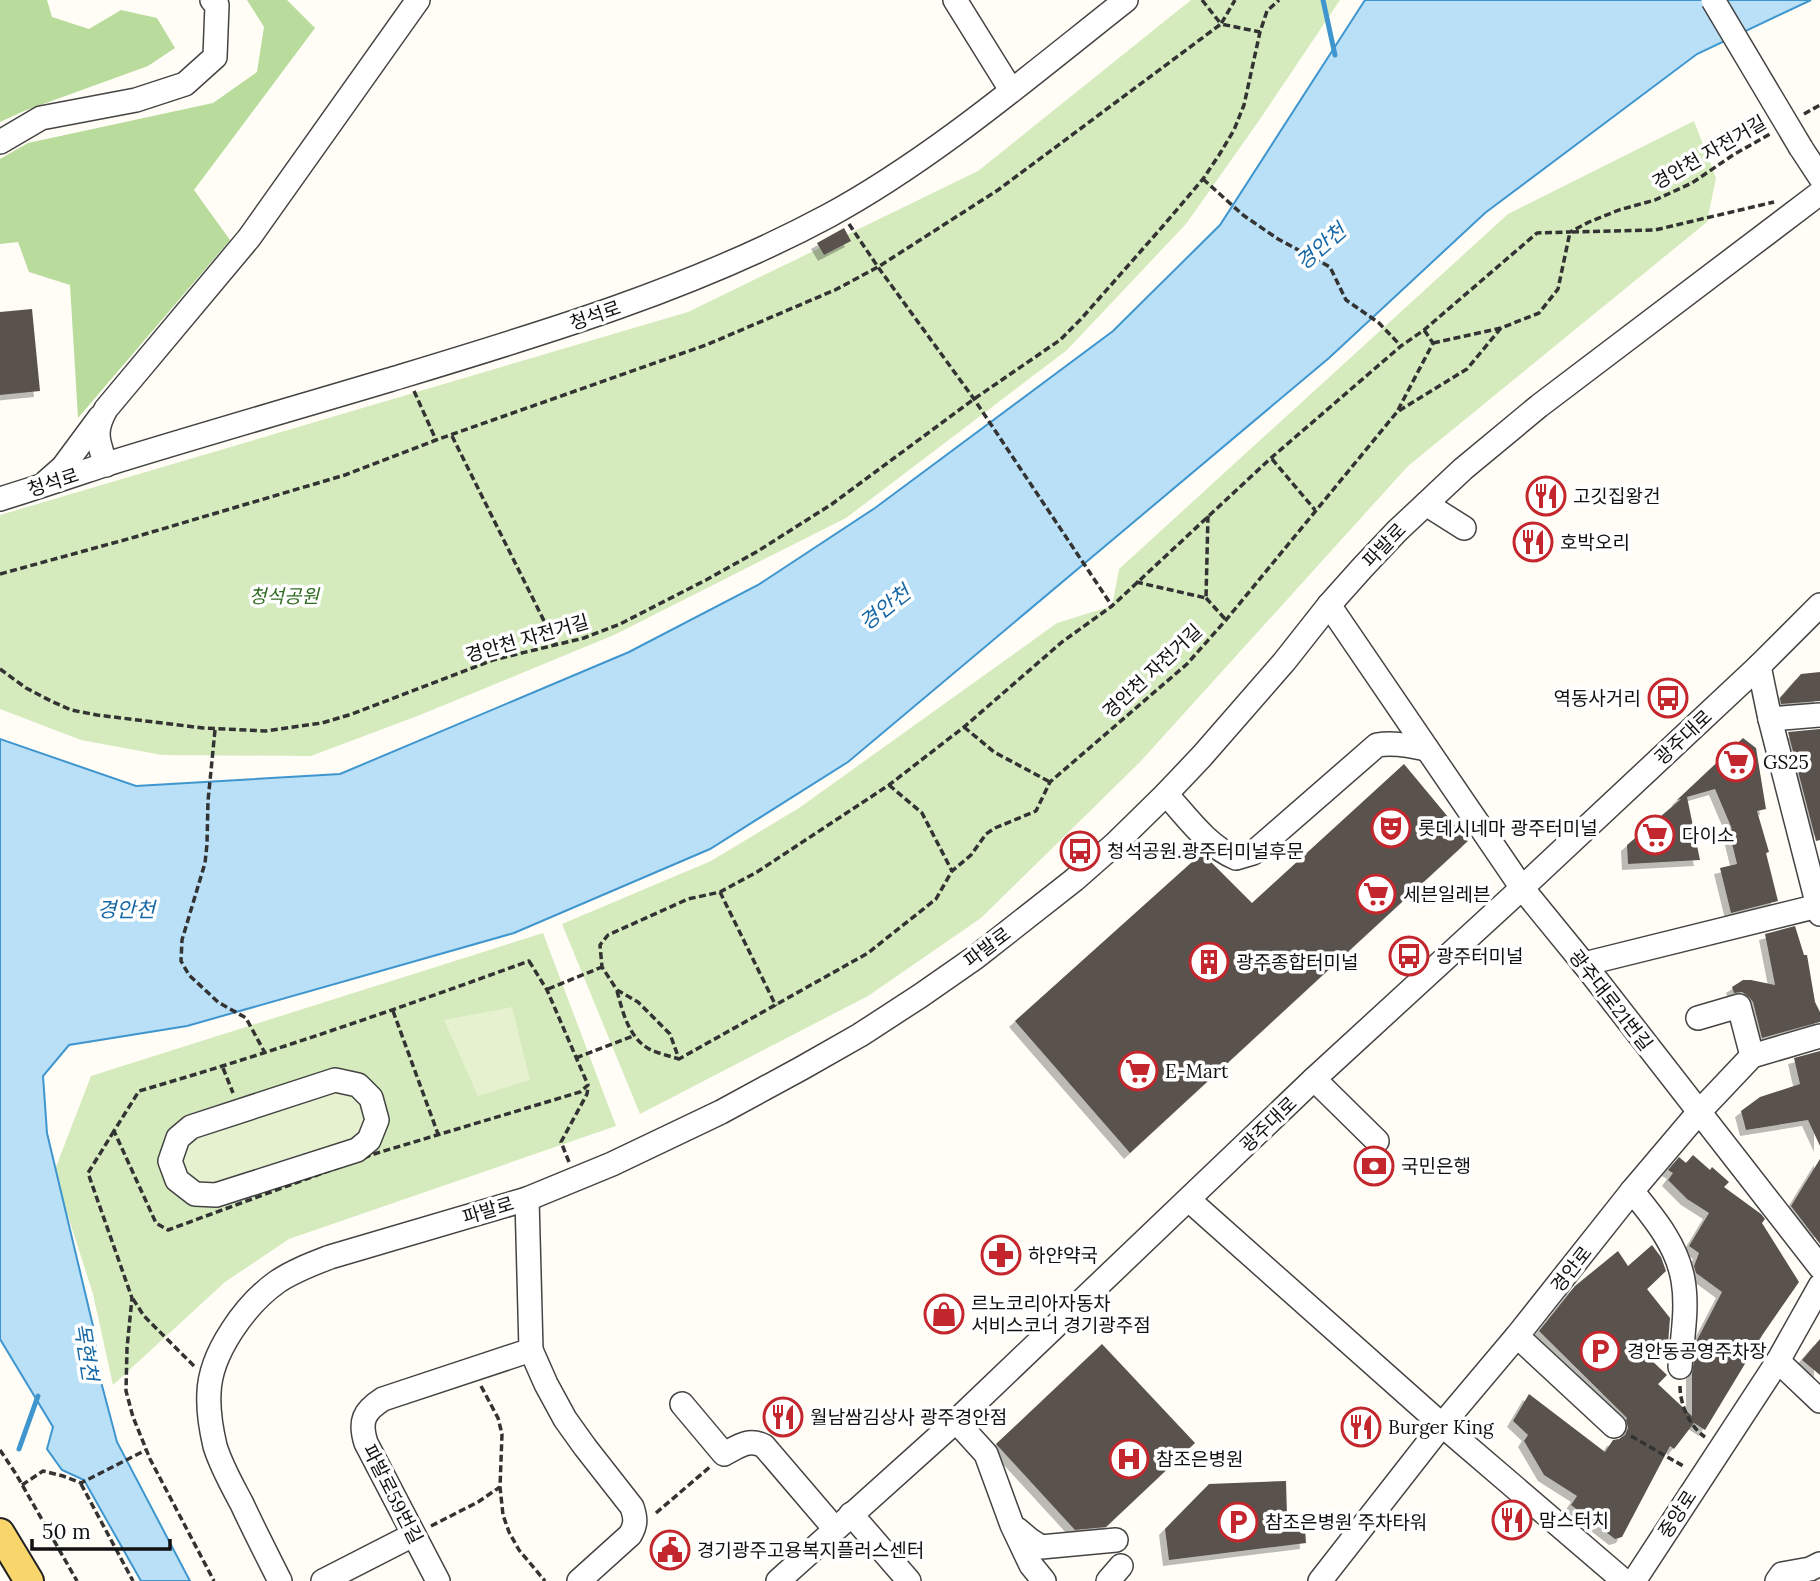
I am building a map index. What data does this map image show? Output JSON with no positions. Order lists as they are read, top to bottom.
{
  "streets": {
    "street": [
      "청석로",
      "파발로",
      "광주대로",
      "광주대로21번길",
      "경안로",
      "파발로59번길",
      "중앙로"
    ],
    "path": ["경안천 자전거길"]
  },
  "crossings": [
    ["파발로", "광주대로21번길"],
    ["광주대로", "광주대로21번길"],
    ["광주대로21번길", "경안로"]
  ],
  "water": ["경안천", "목현천"],
  "parks": ["청석공원"],
  "places": {
    "restaurant": [
      "고깃집왕건",
      "호박오리",
      "월남쌈김상사 광주경안점",
      "Burger King",
      "맘스터치"
    ],
    "bus stop": ["역동사거리", "청석공원.광주터미널후문", "광주터미널"],
    "supermarket": [
      "GS25",
      "다이소",
      "세븐일레븐",
      "E-Mart"
    ],
    "theatre": ["롯데시네마 광주터미널"],
    "building": ["광주종합터미널"],
    "bank": ["국민은행"],
    "pharmacy": ["하얀약국"],
    "shop": ["르노코리아자동차 서비스코너 경기광주점"],
    "parking": ["경안동공영주차장", "참조은병원 주차타워"],
    "hospital": ["참조은병원"],
    "public building": ["경기광주고용복지플러스센터"]
  },
  "scale_bar": "50 m"
}
